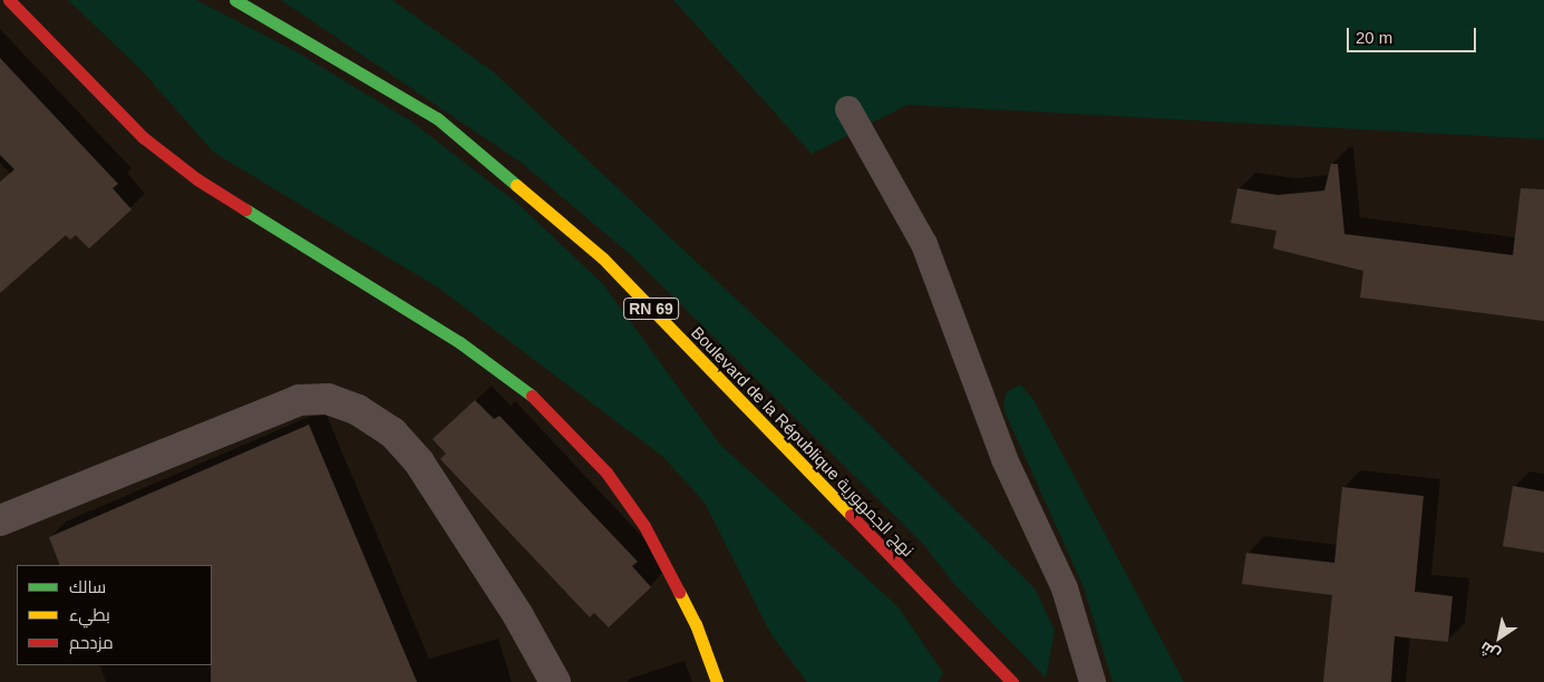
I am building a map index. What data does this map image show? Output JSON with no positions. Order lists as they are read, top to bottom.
{
  "streets": {
    "main road": ["RN 69", "Boulevard de la République نهج الجمهورية"]
  },
  "legend": ["سالك", "بطيء", "مزدحم"],
  "scale_bar": "20 m",
  "north": "bottom left"
}
